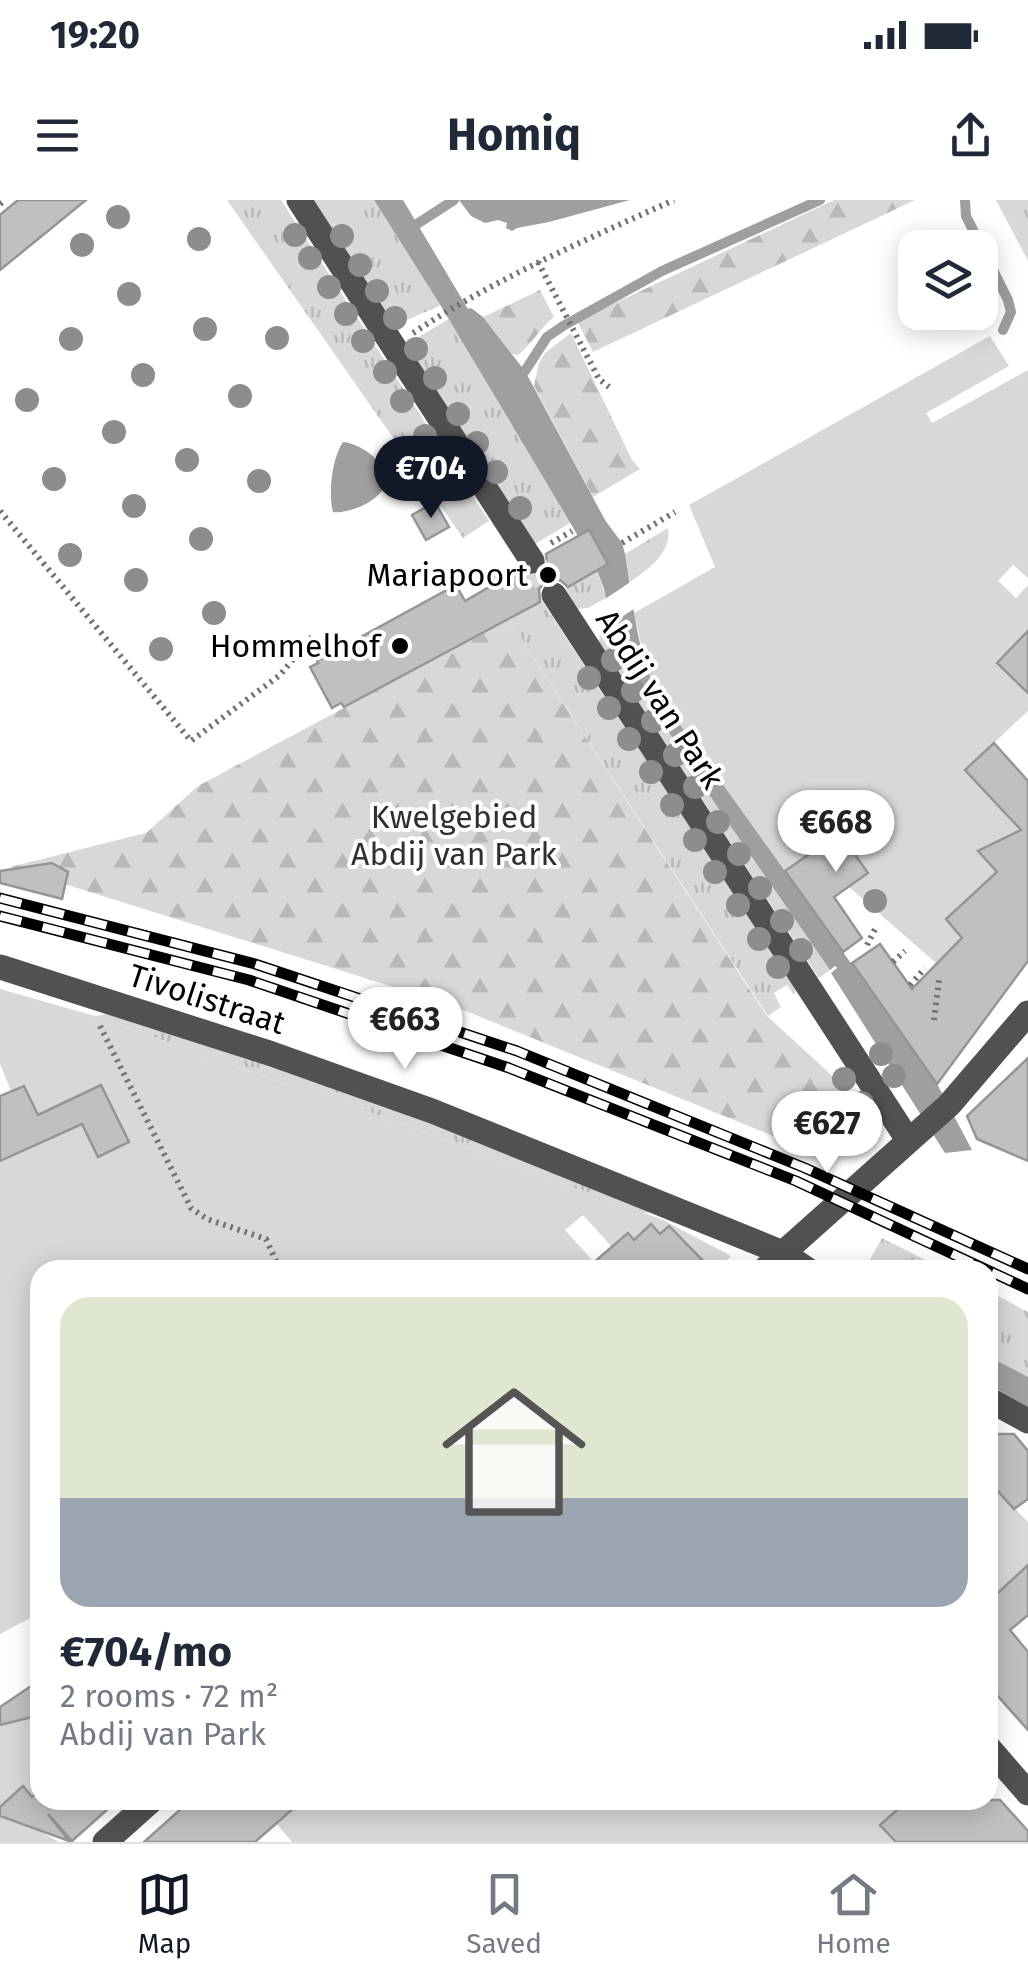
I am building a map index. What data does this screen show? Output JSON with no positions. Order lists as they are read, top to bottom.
{
  "streets": {
    "street": ["Abdij van Park", "Tivolistraat"]
  },
  "parks": ["Kwelgebied Abdij van Park"],
  "places": ["Mariapoort", "Hommelhof"],
  "page": {
    "status": "19:20",
    "header": "Homiq",
    "price": [
      "€704",
      "€668",
      "€663",
      "€627"
    ],
    "list": [
      {
        "name": "€704/mo",
        "note": "2 rooms · 72 m² · Abdij van Park"
      }
    ],
    "tabs": ["Map", "Saved", "Home"]
  }
}
